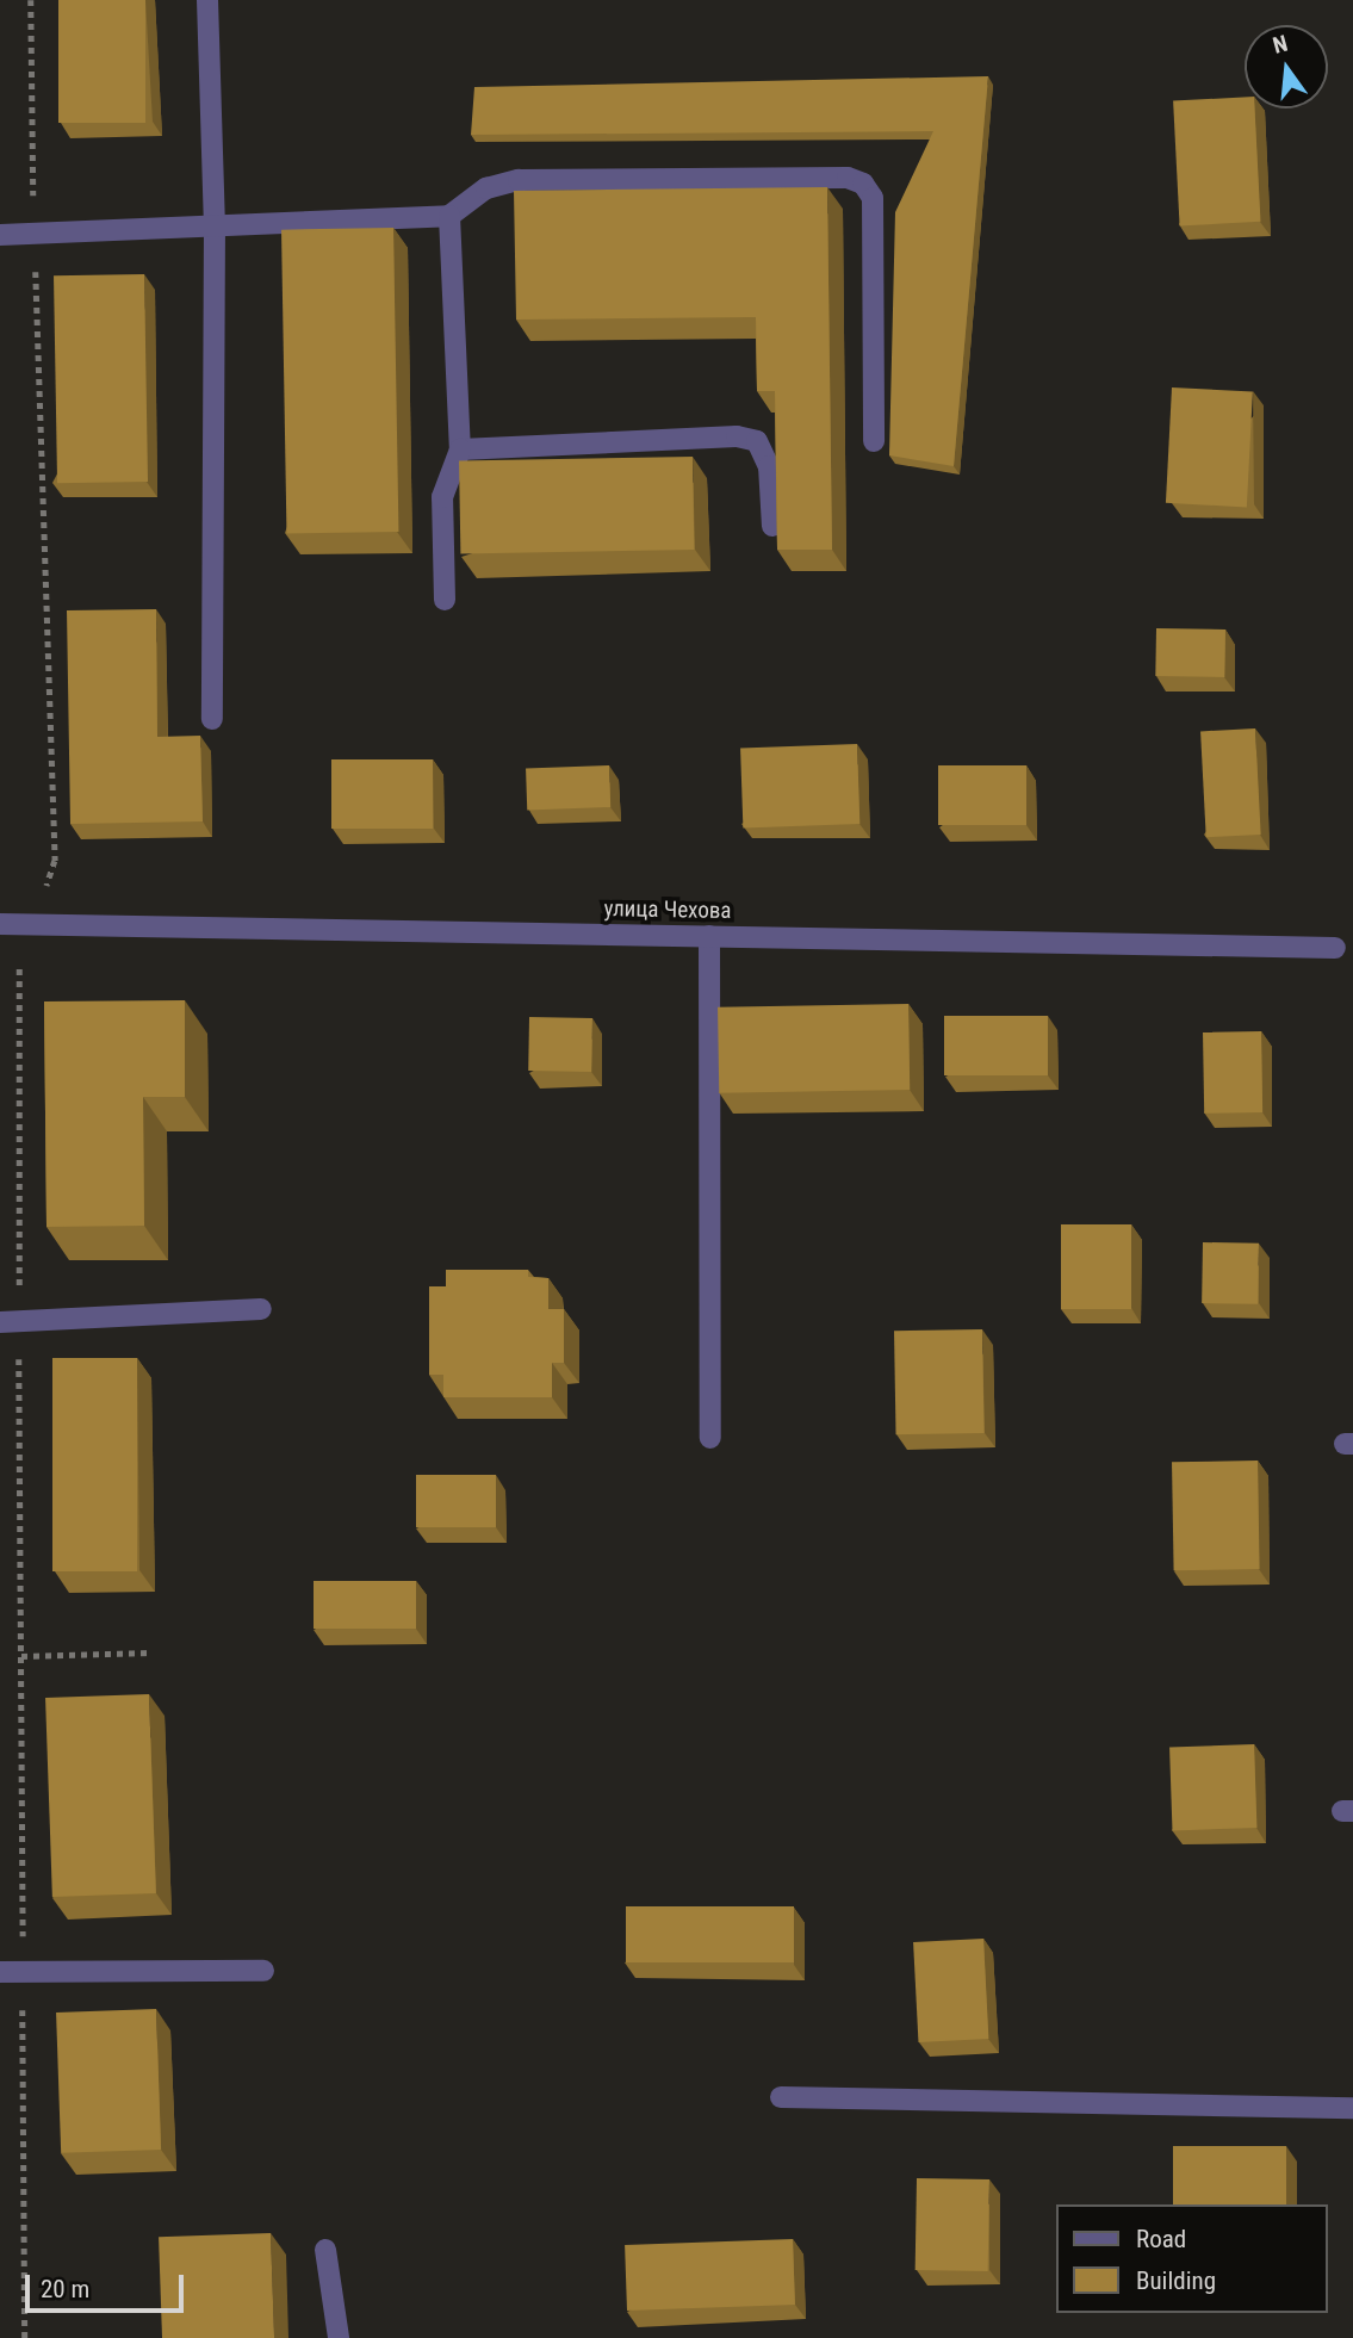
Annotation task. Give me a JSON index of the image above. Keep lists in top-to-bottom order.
{
  "streets": {
    "street": ["улица Чехова"]
  },
  "legend": ["Road", "Building"],
  "scale_bar": "20 m",
  "north": "top"
}
